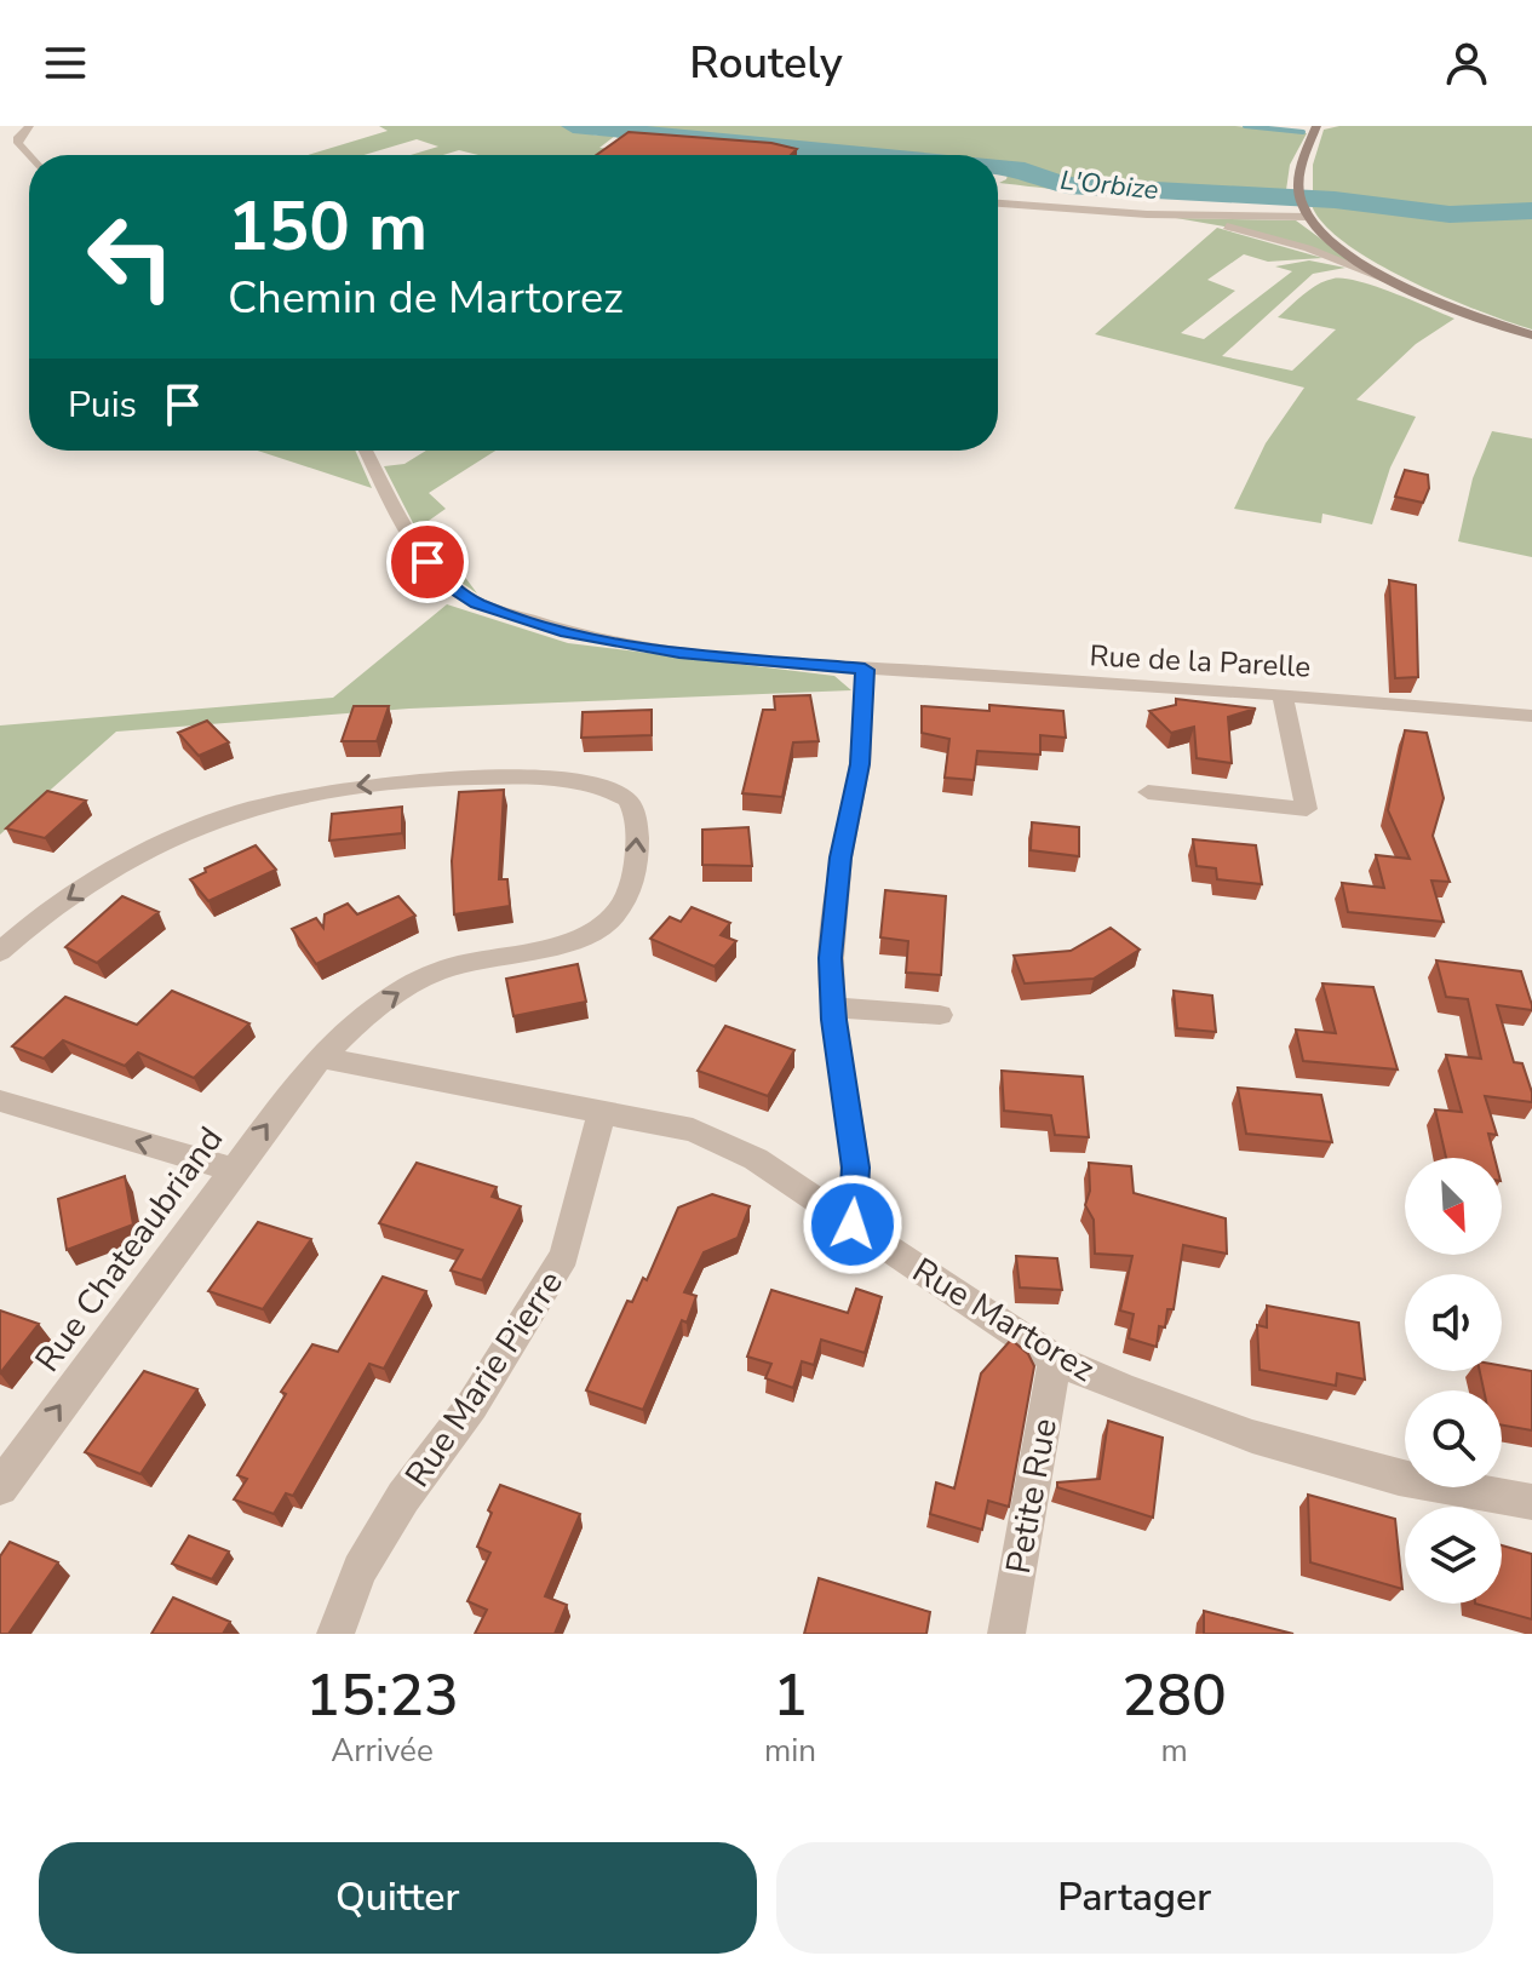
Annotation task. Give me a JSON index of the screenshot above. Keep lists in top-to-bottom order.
{
  "streets": {
    "street": [
      "Rue de la Parelle",
      "Rue Chateaubriand",
      "Rue Martorez",
      "Rue Marie Pierre",
      "Petite Rue"
    ]
  },
  "crossings": [
    ["Rue Chateaubriand", "Rue Martorez"],
    ["Rue Martorez", "Rue Marie Pierre"],
    ["Rue Martorez", "Petite Rue"]
  ],
  "water": ["L'Orbize"],
  "north": "bottom right",
  "page": {
    "header": "Routely",
    "turn": ["150 m", "Chemin de Martorez"],
    "then": "Puis",
    "eta": [
      "15:23",
      "Arrivée",
      "1",
      "min",
      "280",
      "m"
    ],
    "buttons": ["Quitter", "Partager"]
  }
}
